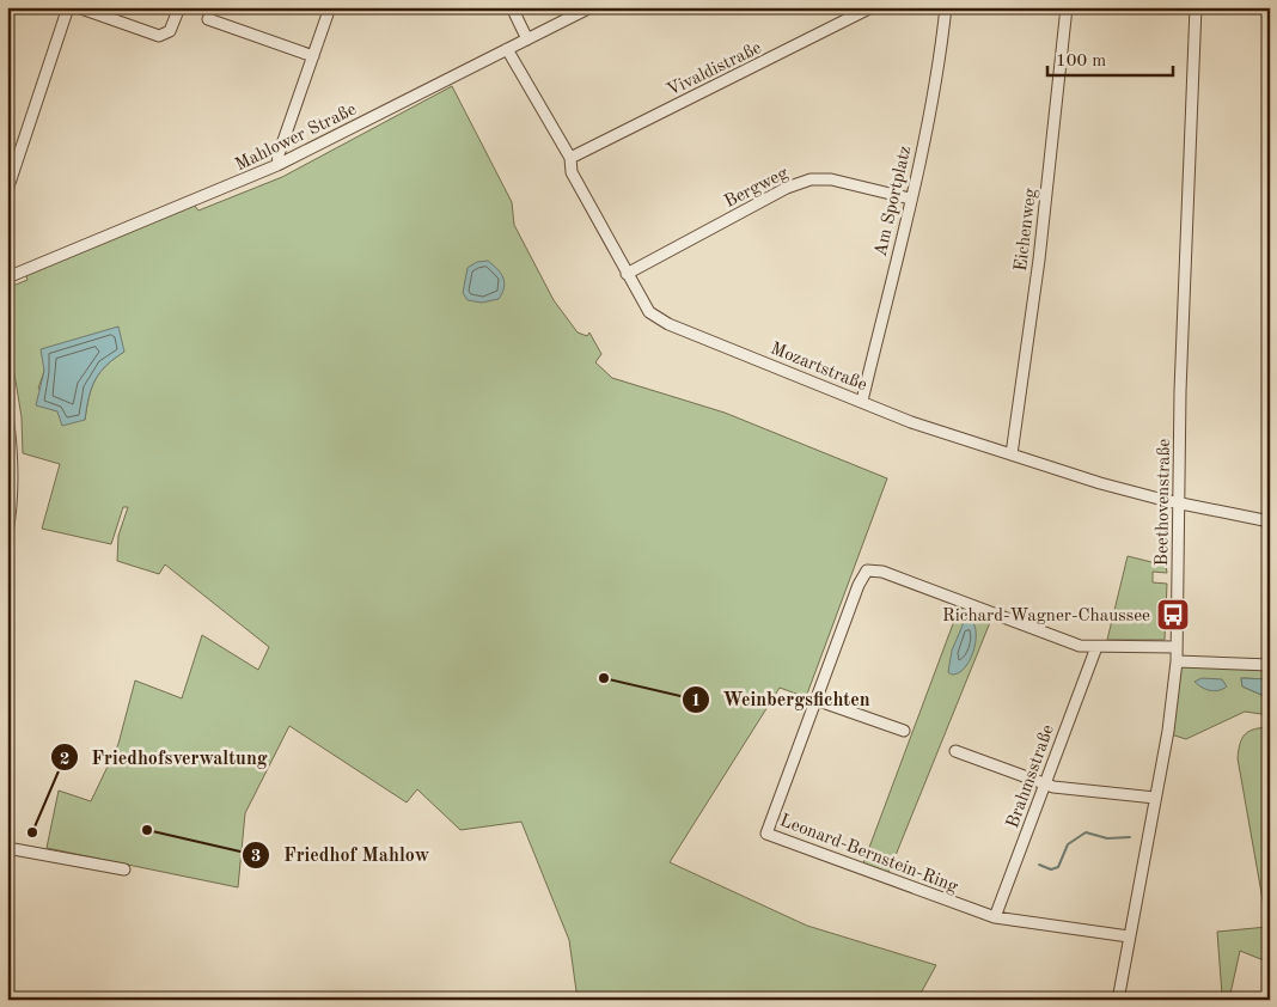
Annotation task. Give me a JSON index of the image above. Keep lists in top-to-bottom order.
{
  "streets": {
    "street": [
      "Vivaldistraße",
      "Mahlower Straße",
      "Bergweg",
      "Am Sportplatz",
      "Eichenweg",
      "Mozartstraße",
      "Beethovenstraße",
      "Brahmsstraße",
      "Leonard-Bernstein-Ring"
    ]
  },
  "crossings": [
    ["Vivaldistraße", "Mozartstraße"],
    ["Mahlower Straße", "Mozartstraße"],
    ["Bergweg", "Am Sportplatz"],
    ["Bergweg", "Mozartstraße"],
    ["Am Sportplatz", "Mozartstraße"],
    ["Eichenweg", "Mozartstraße"],
    ["Mozartstraße", "Beethovenstraße"],
    ["Beethovenstraße", "Leonard-Bernstein-Ring"],
    ["Brahmsstraße", "Leonard-Bernstein-Ring"]
  ],
  "places": {
    "bus stop": ["Richard-Wagner-Chaussee"],
    "other": ["Weinbergsfichten", "Friedhof Mahlow", "Friedhofsverwaltung"]
  },
  "scale_bar": "100 m"
}
